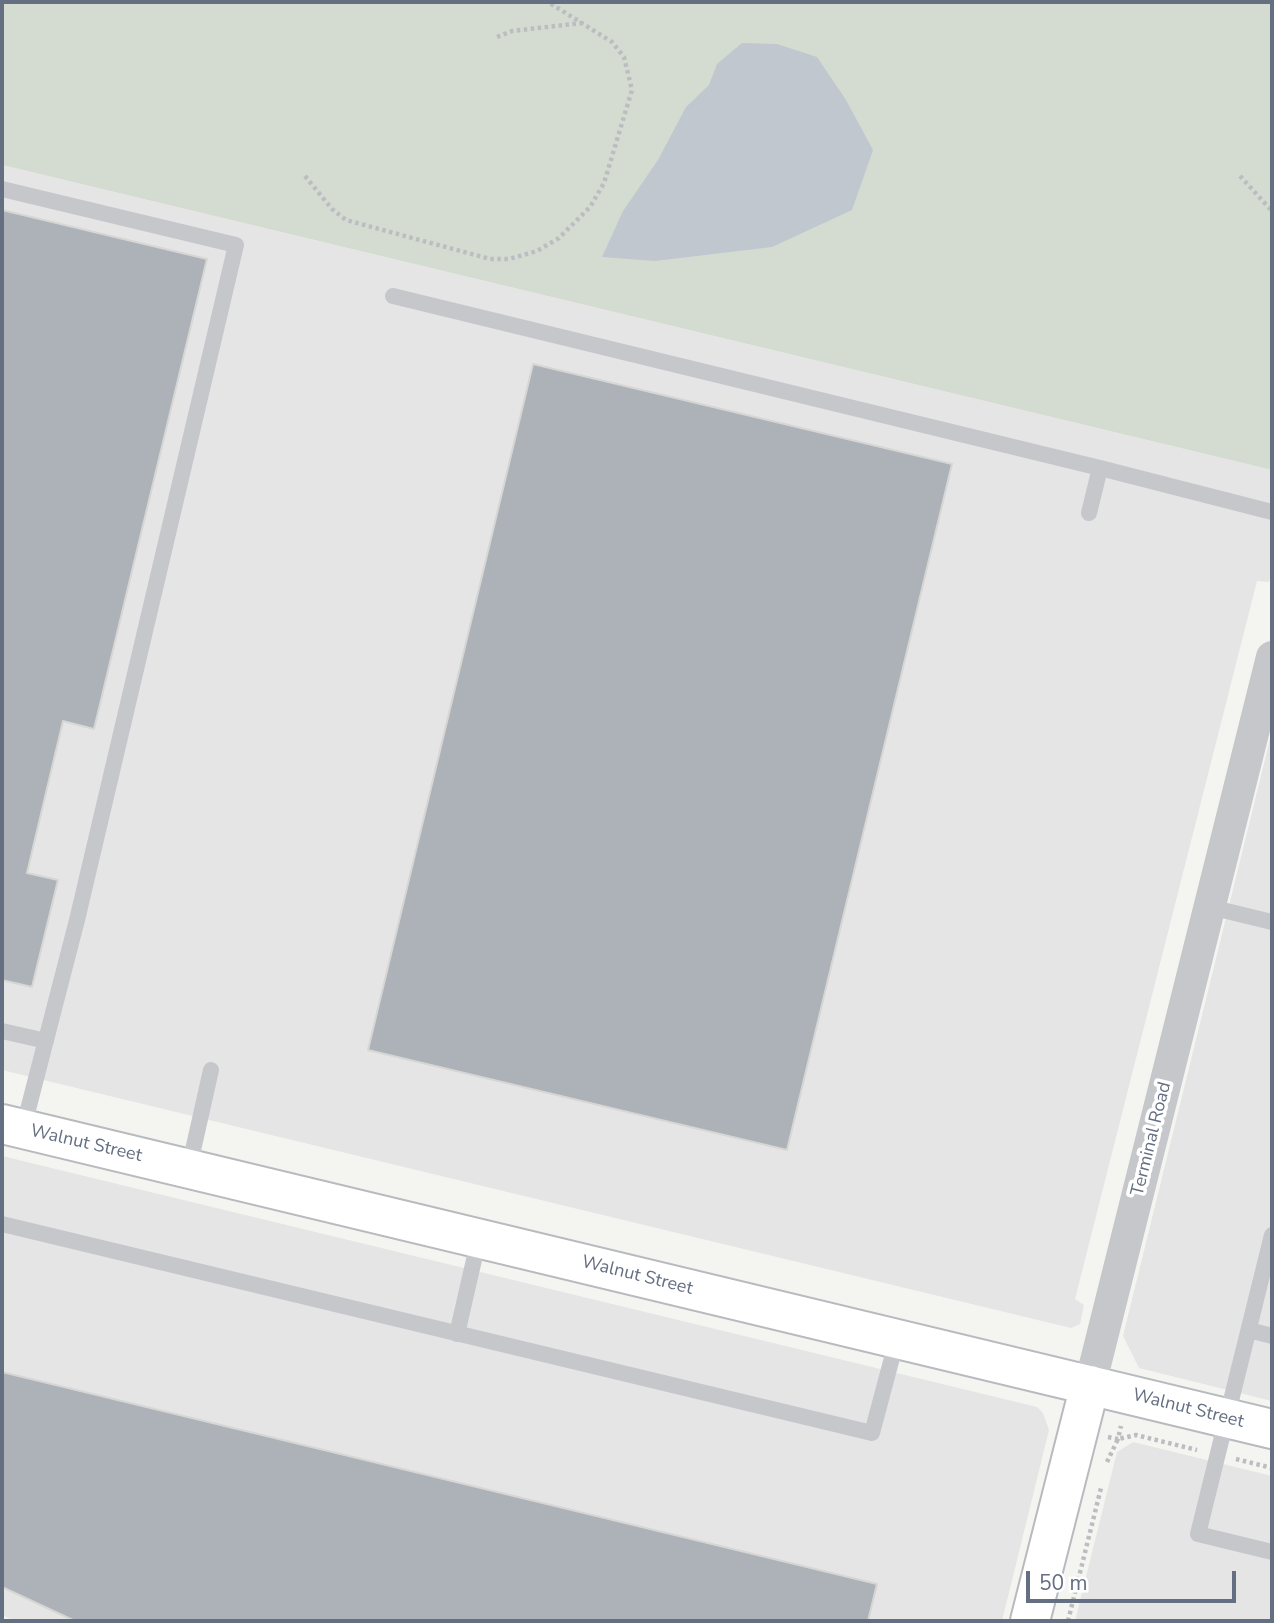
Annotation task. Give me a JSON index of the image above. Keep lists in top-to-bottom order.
{
  "streets": {
    "street": ["Terminal Road", "Walnut Street"]
  },
  "crossings": [
    ["Terminal Road", "Walnut Street"]
  ],
  "scale_bar": "50 m"
}
